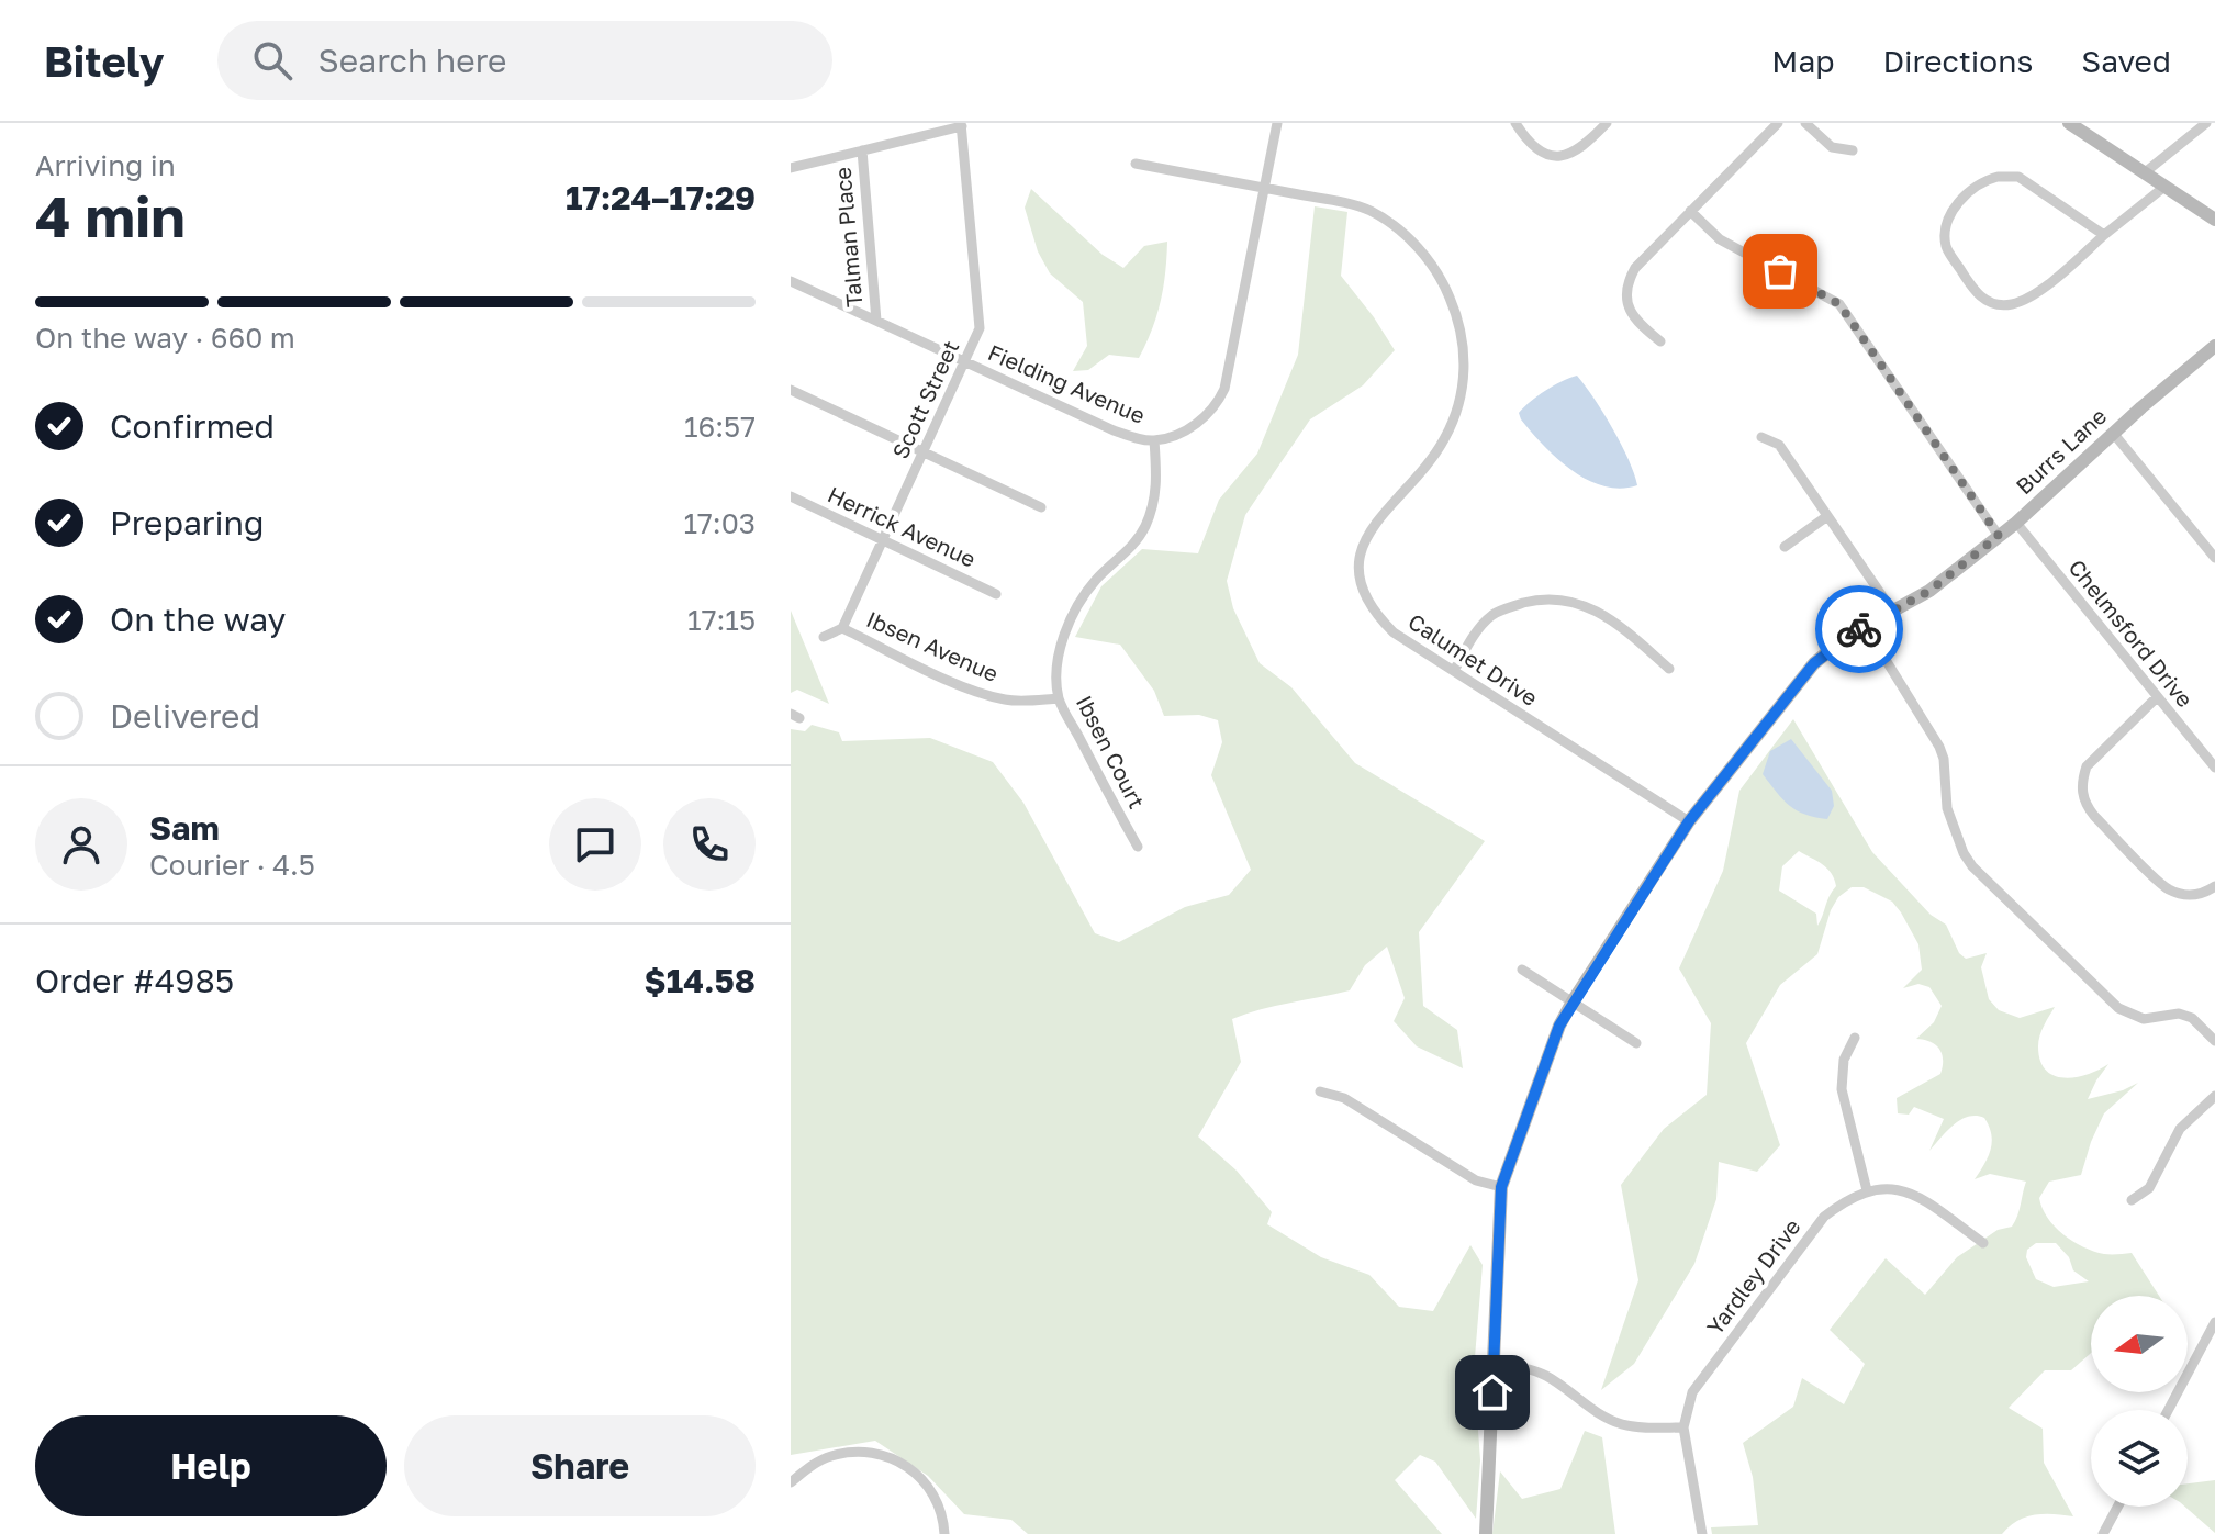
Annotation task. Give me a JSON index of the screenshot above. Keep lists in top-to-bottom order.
{
  "streets": {
    "street": [
      "Talman Place",
      "Fielding Avenue",
      "Scott Street",
      "Burrs Lane",
      "Herrick Avenue",
      "Chelmsford Drive",
      "Ibsen Avenue",
      "Calumet Drive",
      "Ibsen Court",
      "Yardley Drive"
    ]
  },
  "crossings": [
    ["Talman Place", "Fielding Avenue"],
    ["Fielding Avenue", "Scott Street"],
    ["Fielding Avenue", "Calumet Drive"],
    ["Fielding Avenue", "Ibsen Court"],
    ["Scott Street", "Herrick Avenue"],
    ["Scott Street", "Ibsen Avenue"],
    ["Burrs Lane", "Chelmsford Drive"],
    ["Burrs Lane", "Calumet Drive"],
    ["Ibsen Avenue", "Ibsen Court"]
  ],
  "north": "left",
  "page": {
    "header": "Bitely",
    "search": "Search here",
    "nav": ["Map", "Directions", "Saved"],
    "heading": ["4 min", "Arriving in", "17:24–17:29"],
    "panel": [
      "Sam",
      "Courier · 4.5",
      "Order #4985",
      "$14.58"
    ],
    "bar": "On the way · 660 m",
    "list": [
      ["Confirmed", "16:57"],
      ["Preparing", "17:03"],
      ["On the way", "17:15"],
      "Delivered"
    ],
    "buttons": ["Help", "Share"]
  }
}
